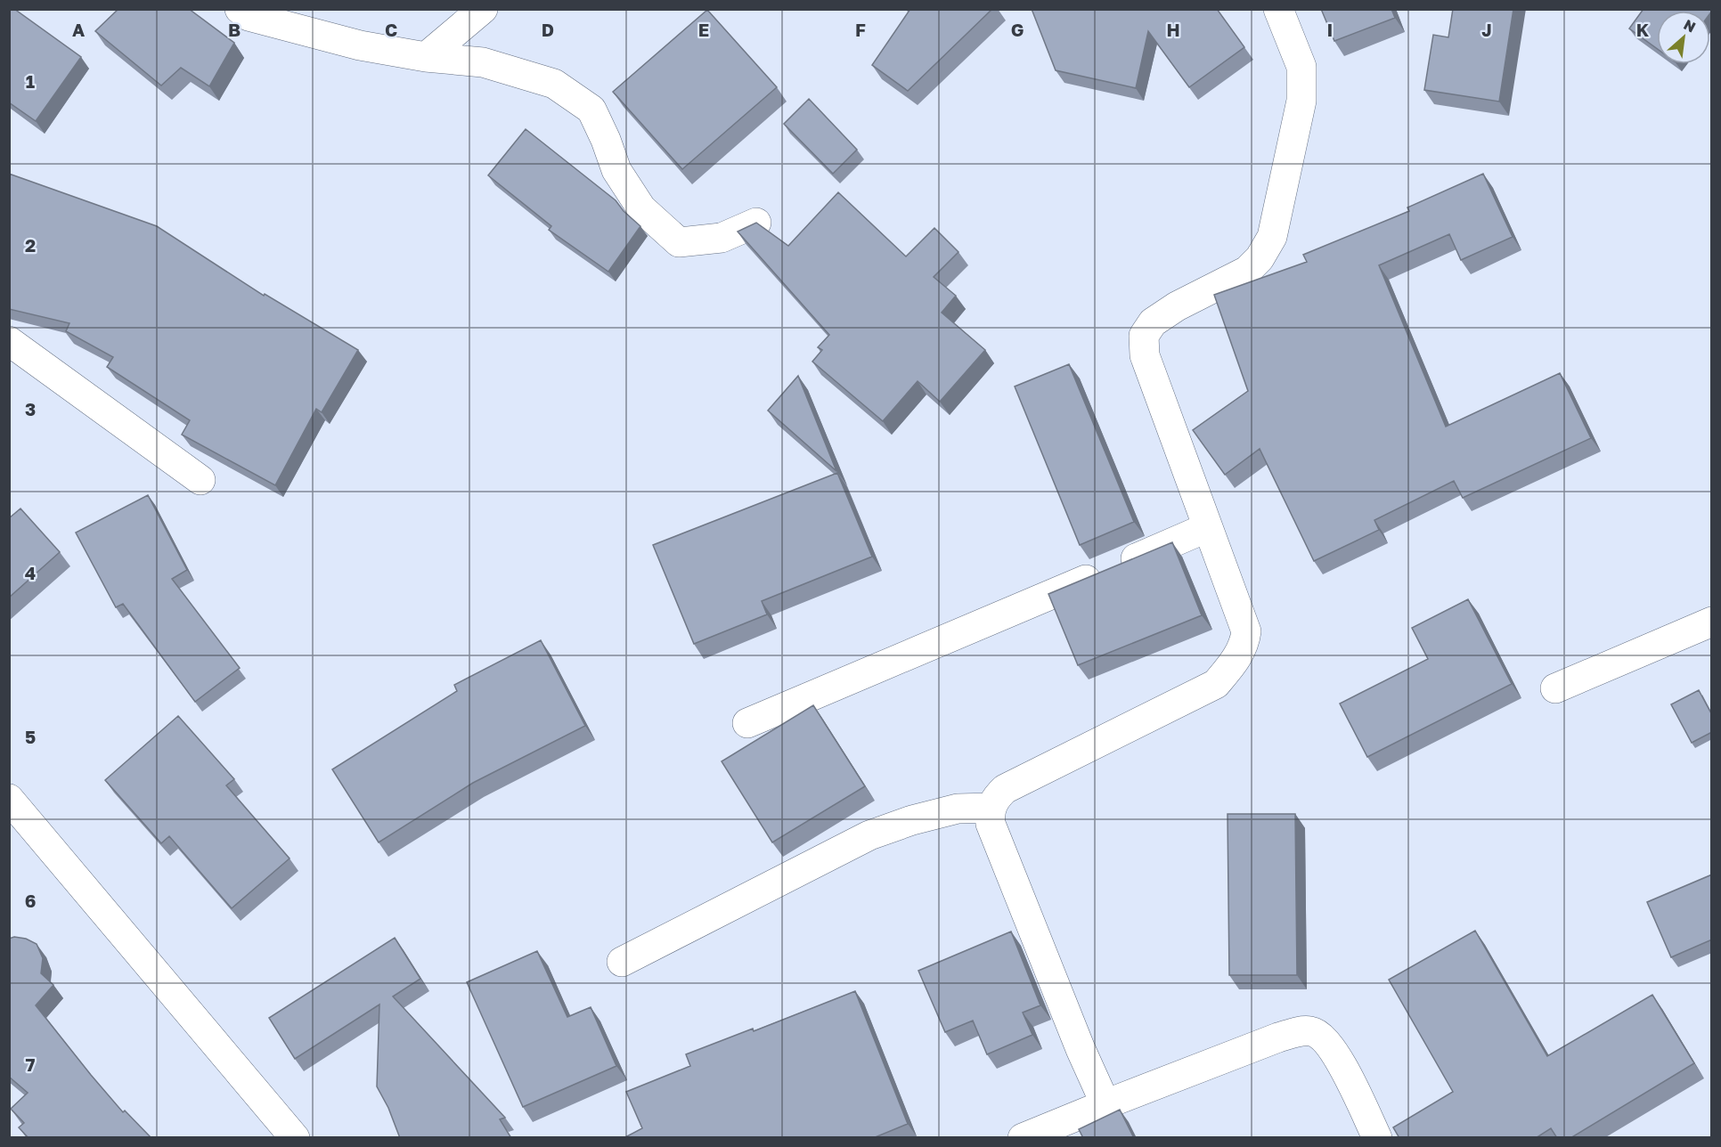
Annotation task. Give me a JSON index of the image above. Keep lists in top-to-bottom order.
{
  "north": "top right",
  "grid": {
    "columns": [
      "A",
      "B",
      "C",
      "D",
      "E",
      "F",
      "G",
      "H",
      "I",
      "J",
      "K"
    ],
    "rows": [
      "1",
      "2",
      "3",
      "4",
      "5",
      "6",
      "7"
    ]
  }
}
